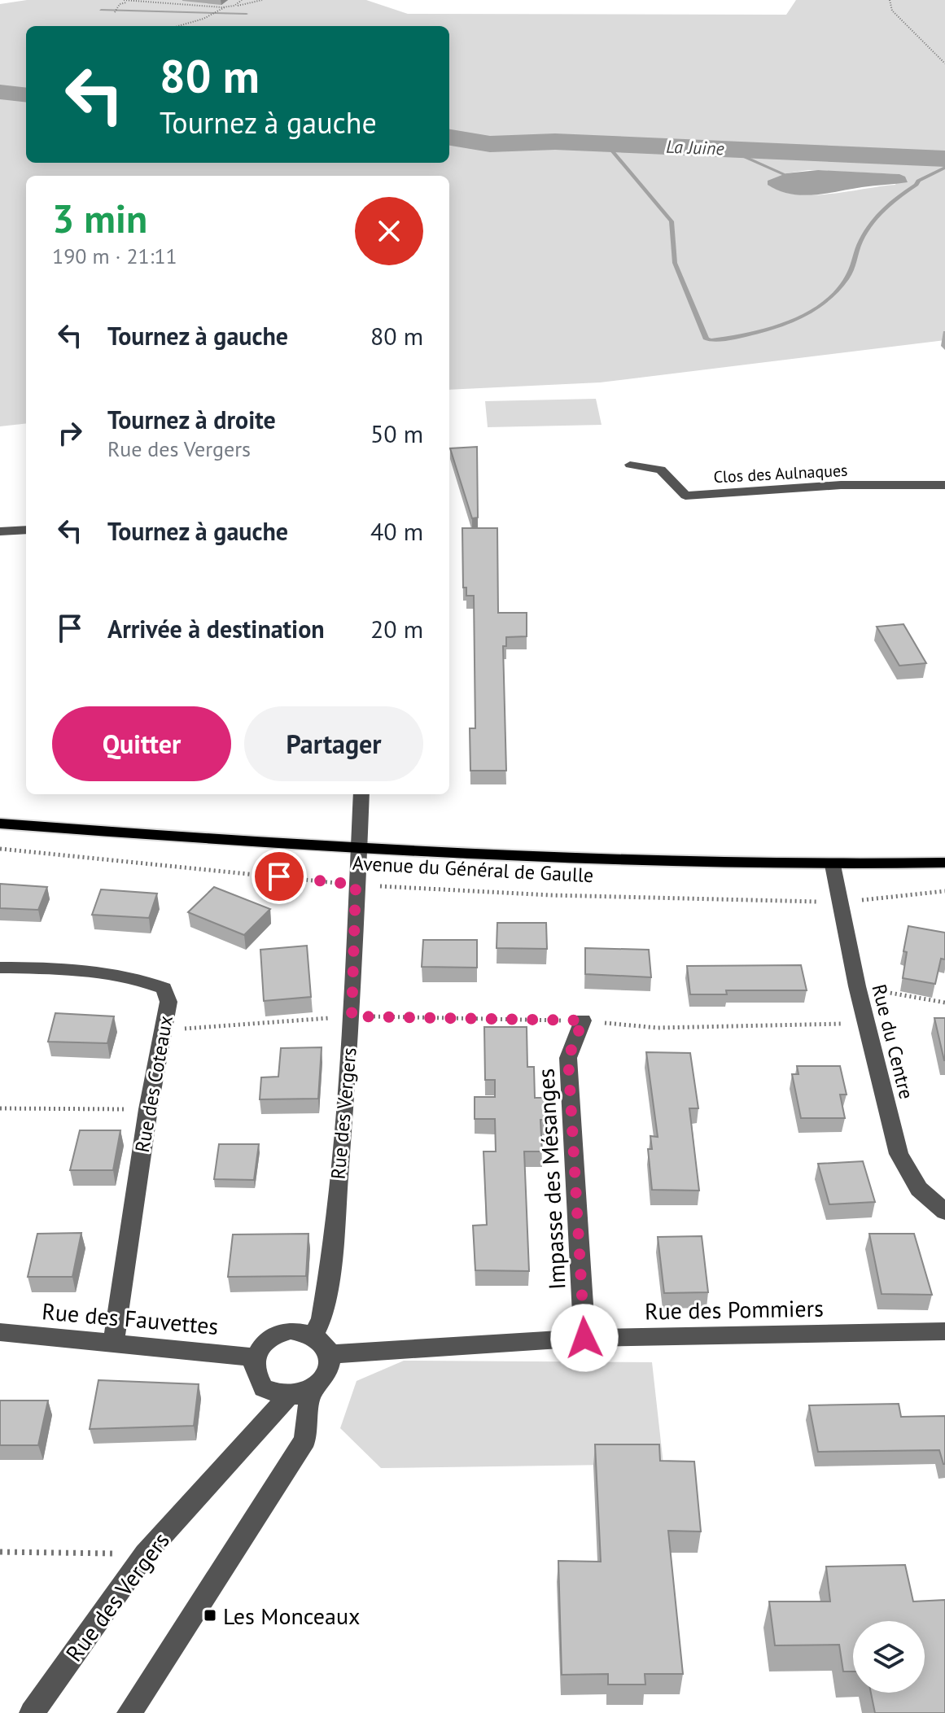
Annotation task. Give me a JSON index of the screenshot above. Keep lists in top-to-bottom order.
{
  "streets": {
    "main road": ["Avenue du Général de Gaulle"],
    "street": [
      "Clos des Aulnaques",
      "Rue du Centre",
      "Rue des Coteaux",
      "Rue des Vergers",
      "Impasse des Mésanges",
      "Rue des Pommiers",
      "Rue des Fauvettes"
    ]
  },
  "crossings": [
    ["Avenue du Général de Gaulle", "Rue du Centre"],
    ["Avenue du Général de Gaulle", "Rue des Vergers"],
    ["Rue des Coteaux", "Rue des Fauvettes"],
    ["Rue des Vergers", "Rue des Pommiers"],
    ["Rue des Vergers", "Rue des Fauvettes"],
    ["Impasse des Mésanges", "Rue des Pommiers"],
    ["Rue des Pommiers", "Rue des Fauvettes"]
  ],
  "water": ["La Juine"],
  "places": {
    "transit": ["Les Monceaux"]
  },
  "page": {
    "turn": ["80 m", "Tournez à gauche"],
    "heading": ["3 min", "190 m · 21:11"],
    "list": [
      {
        "name": "Tournez à gauche",
        "value": "80 m"
      },
      {
        "name": "Tournez à droite",
        "note": "Rue des Vergers",
        "value": "50 m"
      },
      {
        "name": "Tournez à gauche",
        "value": "40 m"
      },
      {
        "name": "Arrivée à destination",
        "value": "20 m"
      }
    ],
    "buttons": ["Quitter", "Partager"]
  }
}
